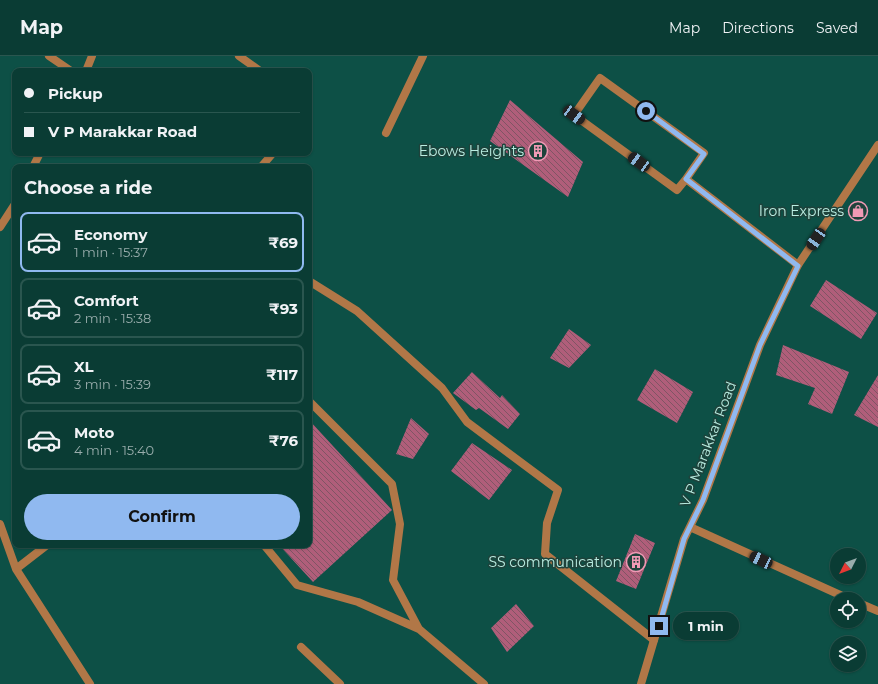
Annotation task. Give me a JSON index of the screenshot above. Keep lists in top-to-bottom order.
{
  "streets": {
    "street": ["V P Marakkar Road"]
  },
  "places": {
    "building": ["Ebows Heights", "SS communication"],
    "shop": ["Iron Express"]
  },
  "north": "bottom left",
  "page": {
    "header": "Map",
    "nav": ["Map", "Directions", "Saved"],
    "banner": ["Pickup", "V P Marakkar Road"],
    "heading": "Choose a ride",
    "list": [
      {
        "name": "Economy",
        "note": "1 min · 15:37",
        "value": "₹69"
      },
      {
        "name": "Comfort",
        "note": "2 min · 15:38",
        "value": "₹93"
      },
      {
        "name": "XL",
        "note": "3 min · 15:39",
        "value": "₹117"
      },
      {
        "name": "Moto",
        "note": "4 min · 15:40",
        "value": "₹76"
      }
    ],
    "buttons": "Confirm",
    "bubble": "1 min"
  }
}
